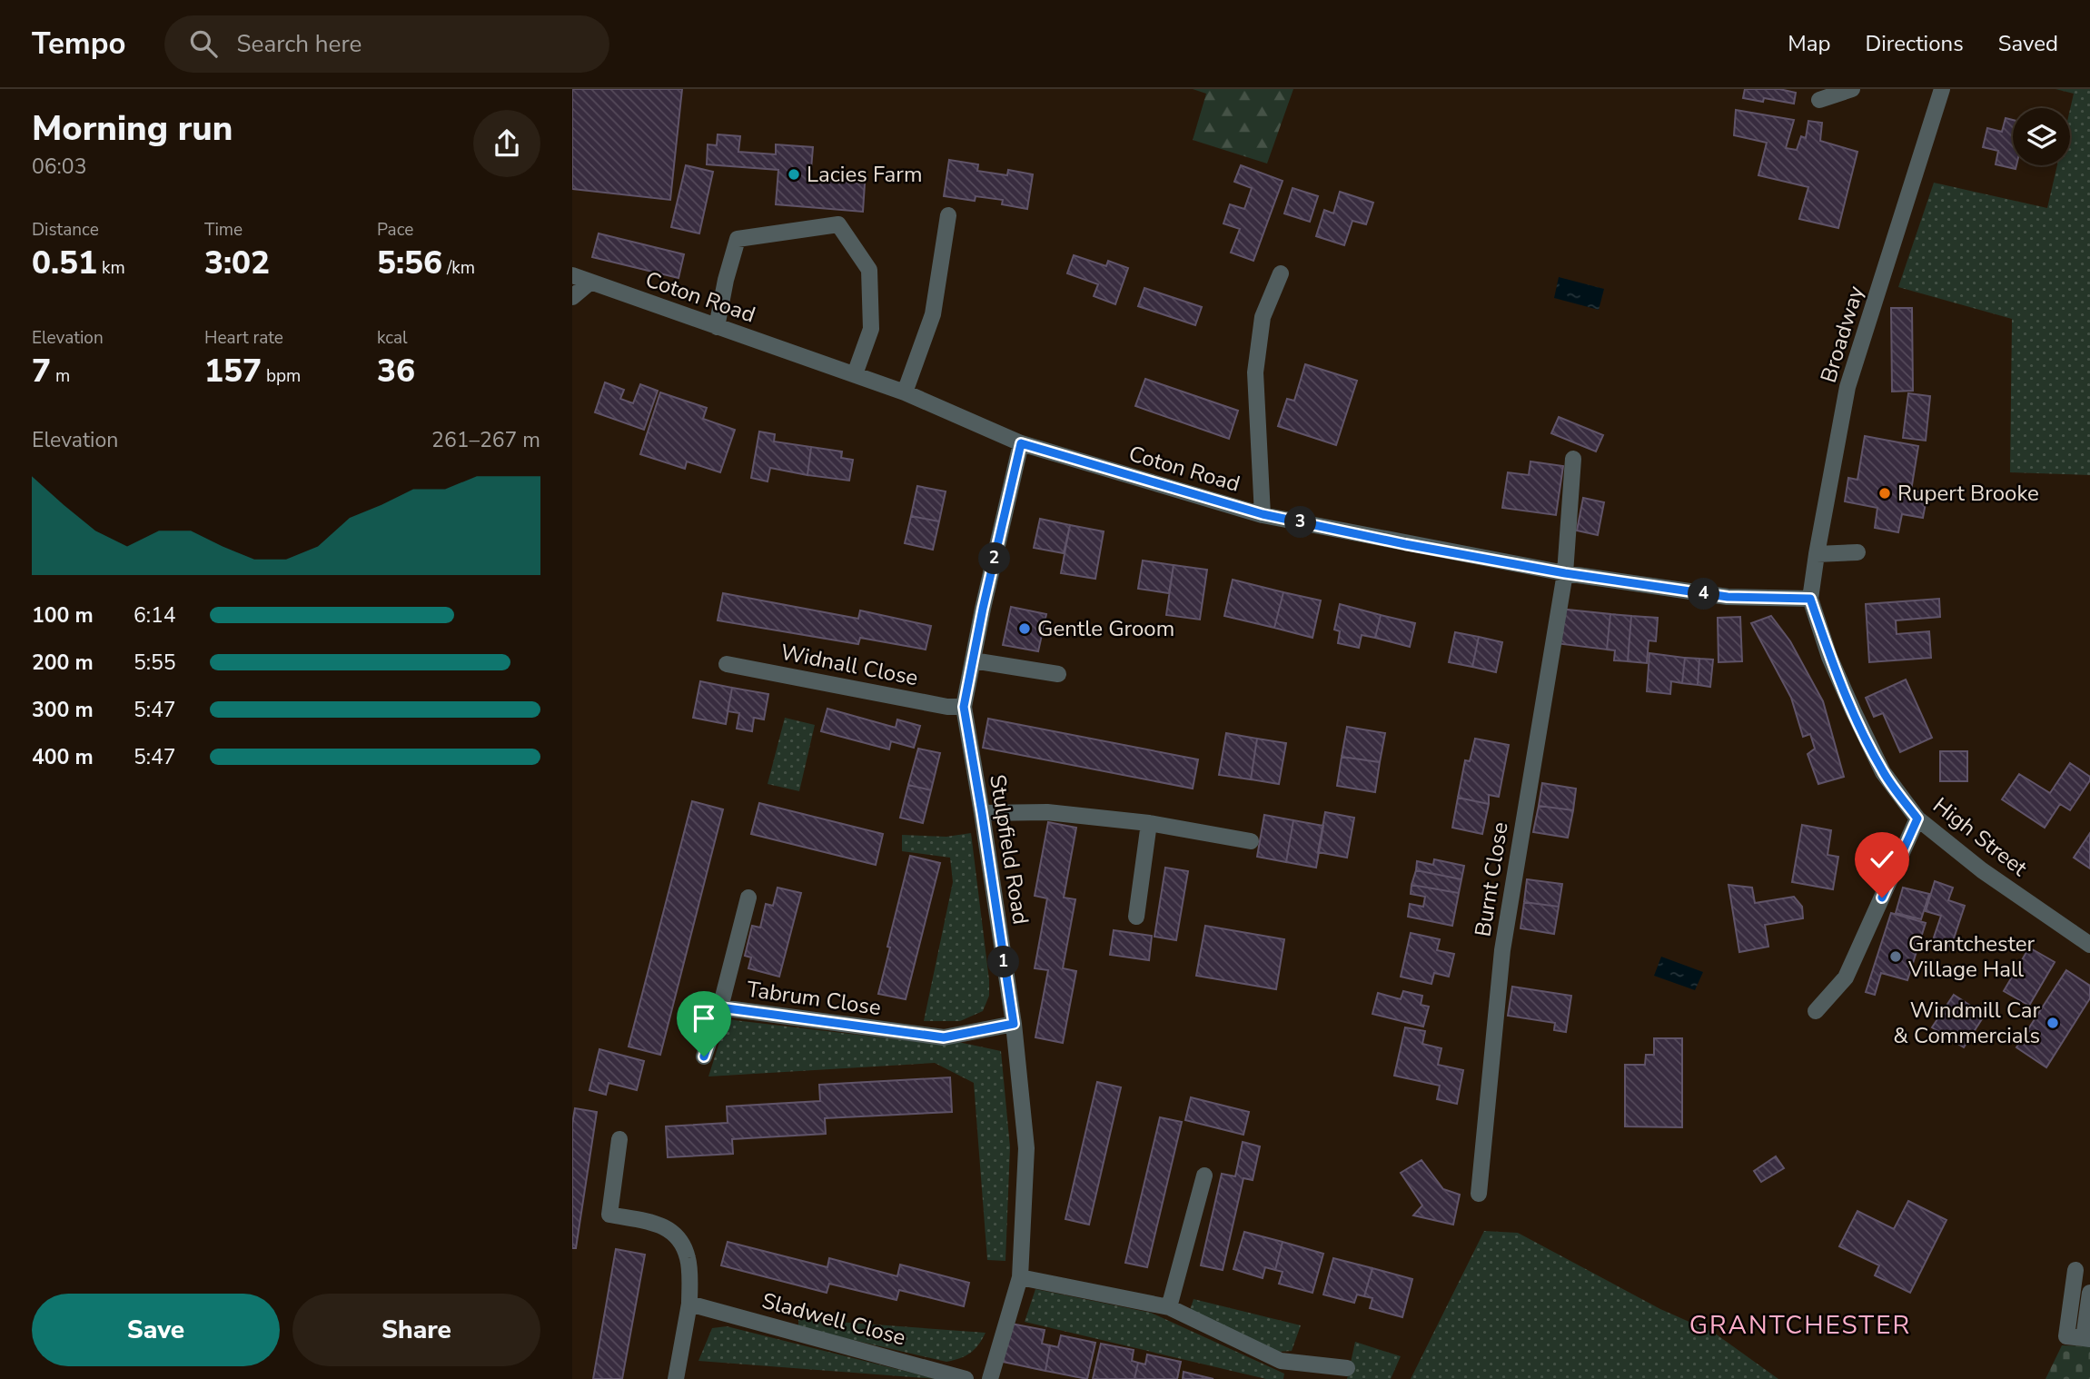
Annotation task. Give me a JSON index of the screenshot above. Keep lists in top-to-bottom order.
{
  "streets": {
    "street": [
      "Coton Road",
      "Broadway",
      "Widnall Close",
      "High Street",
      "Stulpfield Road",
      "Burnt Close",
      "Tabrum Close",
      "Sladwell Close"
    ]
  },
  "crossings": [
    ["Coton Road", "Broadway"],
    ["Coton Road", "High Street"],
    ["Coton Road", "Stulpfield Road"],
    ["Coton Road", "Burnt Close"],
    ["Broadway", "High Street"],
    ["Widnall Close", "Stulpfield Road"],
    ["Stulpfield Road", "Tabrum Close"]
  ],
  "districts": ["GRANTCHESTER"],
  "places": [
    "Lacies Farm",
    "Rupert Brooke",
    "Gentle Groom",
    "Grantchester Village Hall",
    "Windmill Car & Commercials"
  ],
  "page": {
    "header": "Tempo",
    "search": "Search here",
    "nav": ["Map", "Directions", "Saved"],
    "heading": ["Morning run", "06:03"],
    "stats": [
      ["Distance", "0.51 km"],
      ["Time", "3:02"],
      ["Pace", "5:56 /km"],
      ["Elevation", "7 m"],
      ["Heart rate", "157 bpm"],
      ["kcal", "36"]
    ],
    "chart": ["Elevation", "261–267 m"],
    "pins": [
      "3",
      "2",
      "4",
      "1"
    ],
    "list": [
      {
        "name": "100 m",
        "note": "6:14"
      },
      {
        "name": "200 m",
        "note": "5:55"
      },
      {
        "name": "300 m",
        "note": "5:47"
      },
      {
        "name": "400 m",
        "note": "5:47"
      }
    ],
    "buttons": ["Save", "Share"]
  }
}
